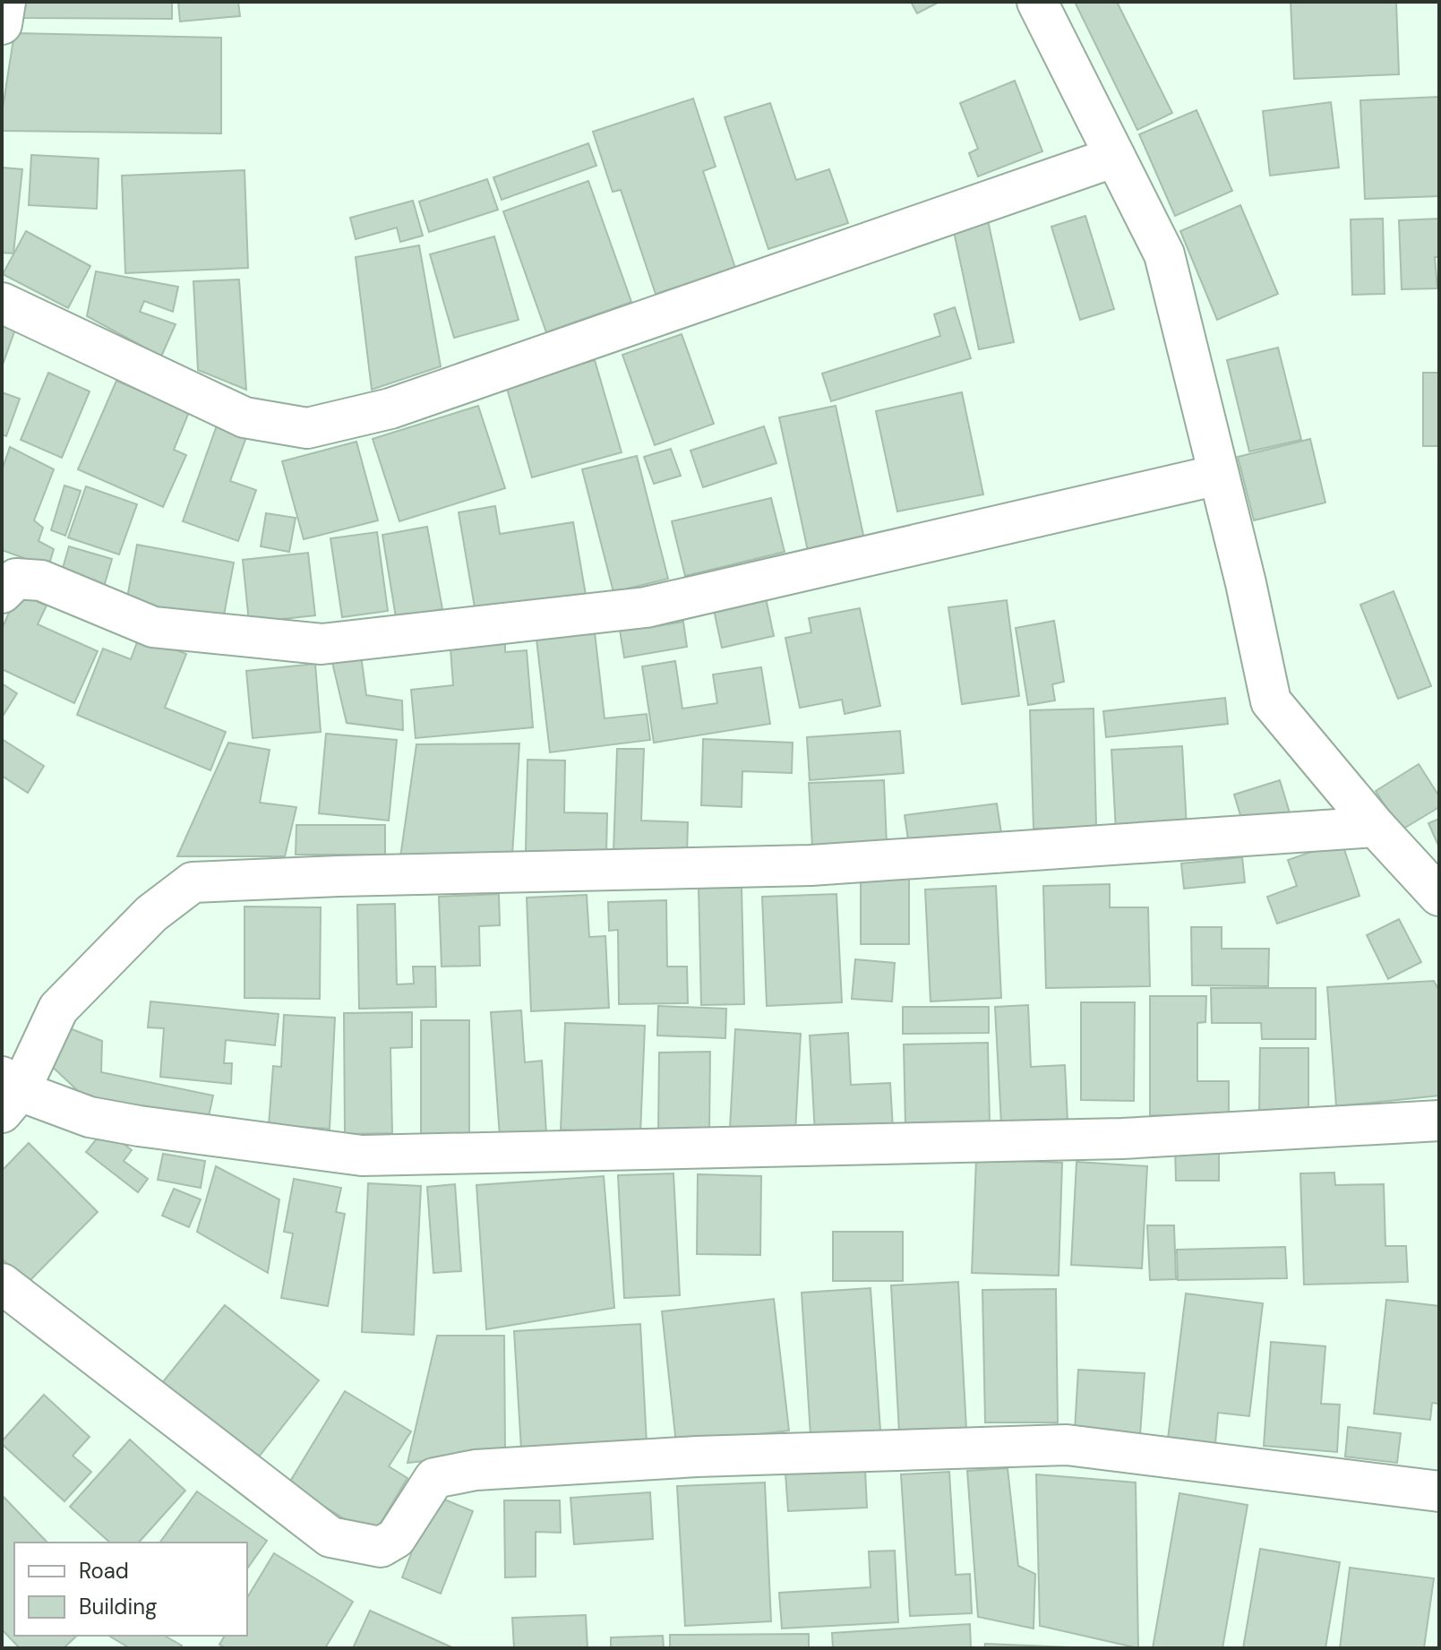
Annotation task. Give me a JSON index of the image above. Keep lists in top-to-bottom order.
{
  "legend": ["Road", "Building"]
}
